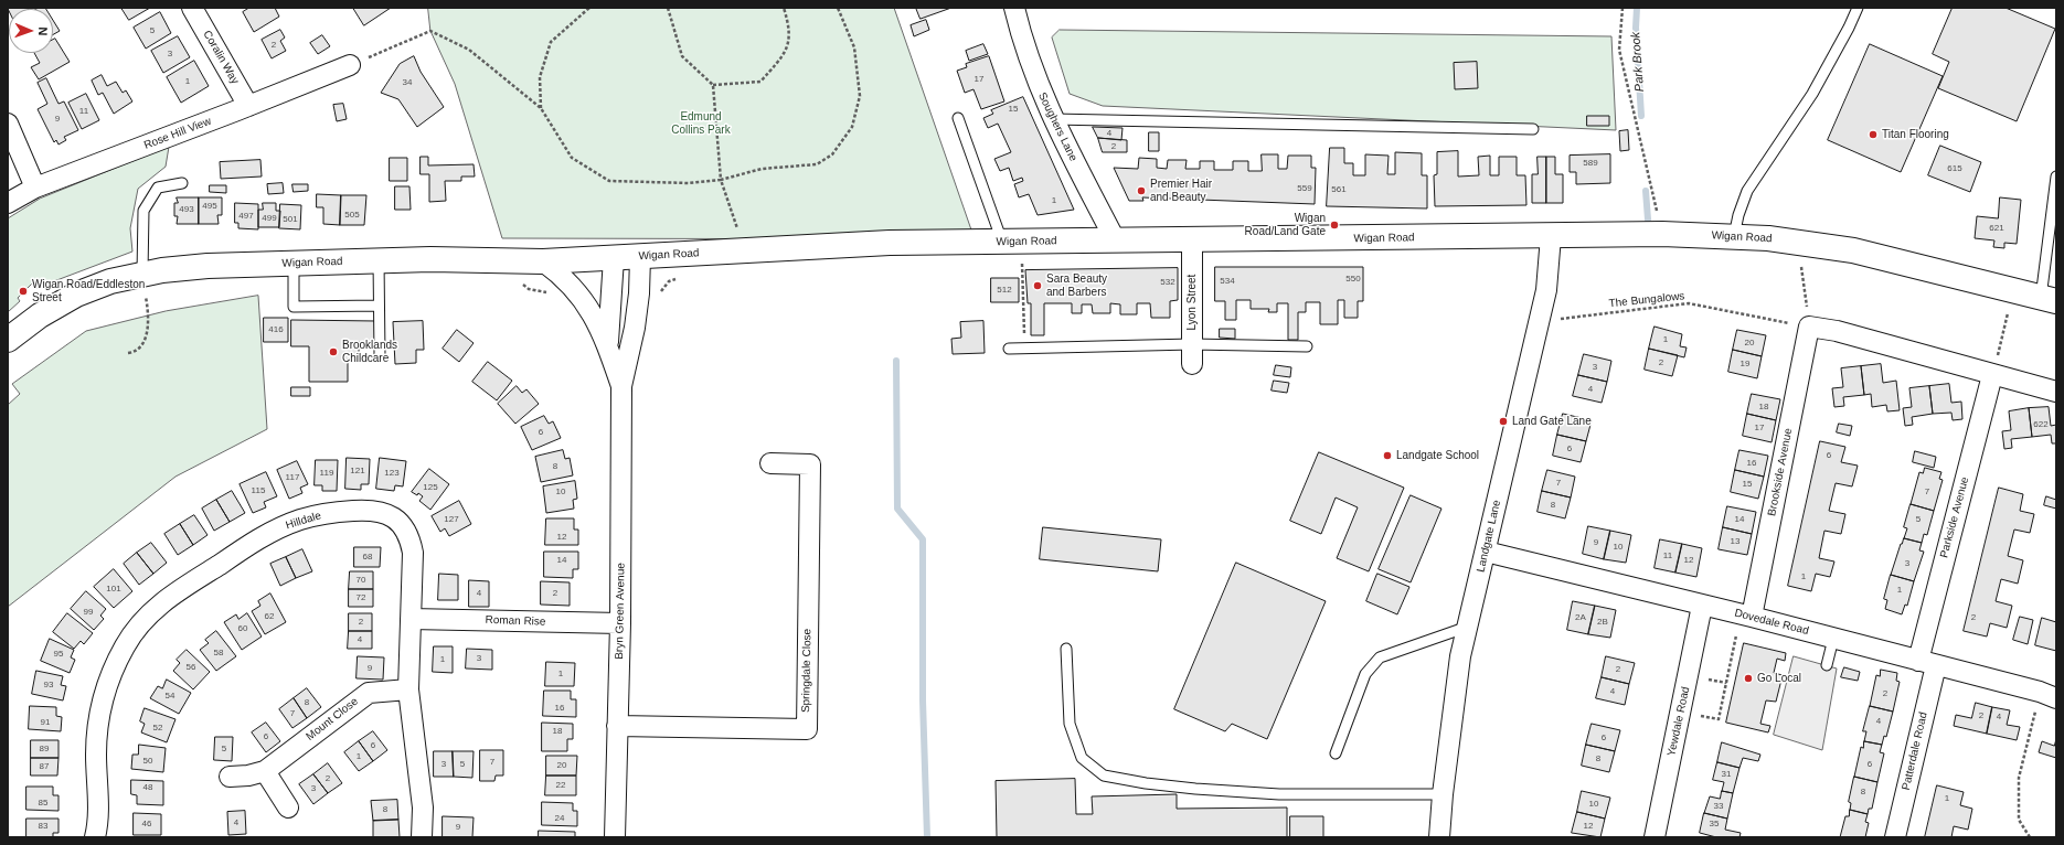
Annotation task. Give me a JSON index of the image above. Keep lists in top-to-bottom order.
{
  "streets": {
    "main road": ["Wigan Road"],
    "street": [
      "Coralin Way",
      "Soughers Lane",
      "Rose Hill View",
      "Lyon Street",
      "Brookside Avenue",
      "Parkside Avenue",
      "Hilldale",
      "Landgate Lane",
      "Bryn Green Avenue",
      "Roman Rise",
      "Dovedale Road",
      "Springdale Close",
      "Mount Close",
      "Yewdale Road",
      "Patterdale Road"
    ],
    "path": ["The Bungalows"]
  },
  "crossings": [
    ["Coralin Way", "Rose Hill View"],
    ["Soughers Lane", "Wigan Road"],
    ["Wigan Road", "Lyon Street"],
    ["Wigan Road", "Landgate Lane"],
    ["Wigan Road", "Bryn Green Avenue"],
    ["The Bungalows", "Brookside Avenue"],
    ["The Bungalows", "Landgate Lane"],
    ["Brookside Avenue", "Dovedale Road"],
    ["Parkside Avenue", "Dovedale Road"],
    ["Parkside Avenue", "Patterdale Road"],
    ["Hilldale", "Roman Rise"],
    ["Hilldale", "Mount Close"],
    ["Landgate Lane", "Dovedale Road"],
    ["Bryn Green Avenue", "Roman Rise"],
    ["Bryn Green Avenue", "Springdale Close"],
    ["Dovedale Road", "Yewdale Road"],
    ["Dovedale Road", "Patterdale Road"]
  ],
  "water": ["Park Brook"],
  "parks": ["Edmund Collins Park"],
  "places": [
    "Titan Flooring",
    "Premier Hair and Beauty",
    "Wigan Road/Land Gate",
    "Sara Beauty and Barbers",
    "Wigan Road/Eddleston Street",
    "Brooklands Childcare",
    "Land Gate Lane",
    "Landgate School",
    "Go Local"
  ],
  "house_numbers": [
    "5",
    "2",
    "3",
    "17",
    "1",
    "34",
    "15",
    "11",
    "9",
    "4",
    "2",
    "589",
    "615",
    "559",
    "561",
    "1",
    "495",
    "493",
    "505",
    "497",
    "499",
    "501",
    "621",
    "550",
    "534",
    "532",
    "512",
    "416",
    "1",
    "20",
    "2",
    "19",
    "3",
    "4",
    "18",
    "622",
    "17",
    "6",
    "6",
    "6",
    "16",
    "8",
    "121",
    "119",
    "123",
    "117",
    "7",
    "15",
    "125",
    "115",
    "10",
    "7",
    "8",
    "127",
    "14",
    "5",
    "12",
    "13",
    "9",
    "10",
    "11",
    "68",
    "14",
    "12",
    "3",
    "1",
    "70",
    "101",
    "1",
    "4",
    "2",
    "72",
    "99",
    "62",
    "2A",
    "2",
    "2",
    "2B",
    "60",
    "4",
    "58",
    "95",
    "3",
    "1",
    "56",
    "9",
    "2",
    "1",
    "93",
    "4",
    "2",
    "54",
    "8",
    "16",
    "7",
    "2",
    "4",
    "4",
    "91",
    "52",
    "18",
    "6",
    "6",
    "6",
    "89",
    "5",
    "1",
    "8",
    "50",
    "7",
    "3",
    "5",
    "6",
    "20",
    "87",
    "31",
    "2",
    "22",
    "48",
    "3",
    "8",
    "1",
    "85",
    "10",
    "33",
    "8",
    "24",
    "4",
    "46",
    "35",
    "83",
    "12",
    "9"
  ],
  "north": "right"
}
